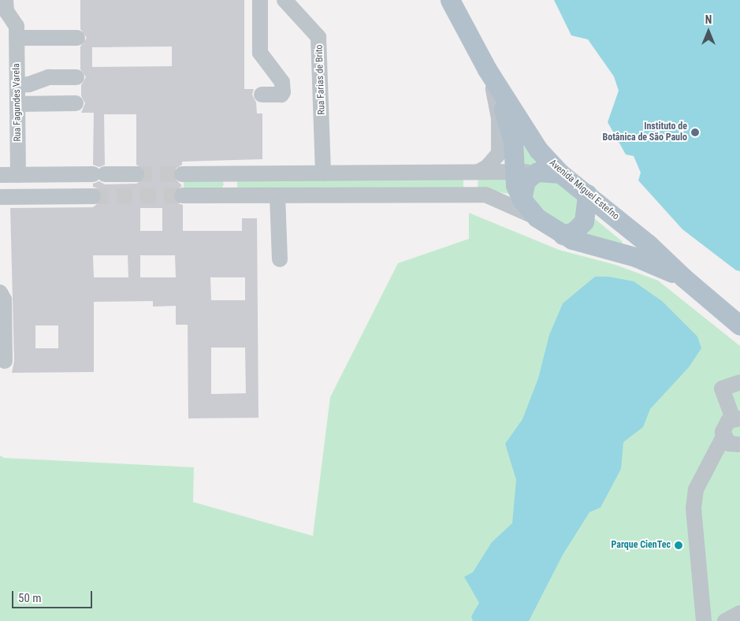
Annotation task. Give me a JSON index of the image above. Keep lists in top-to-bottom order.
{
  "streets": {
    "main road": ["Avenida Miguel Estefno"],
    "lane": ["Rua Farias de Brito", "Rua Fagundes Varela"]
  },
  "places": ["Instituto de Botânica de São Paulo", "Parque CienTec"],
  "scale_bar": "50 m",
  "north": "top"
}
